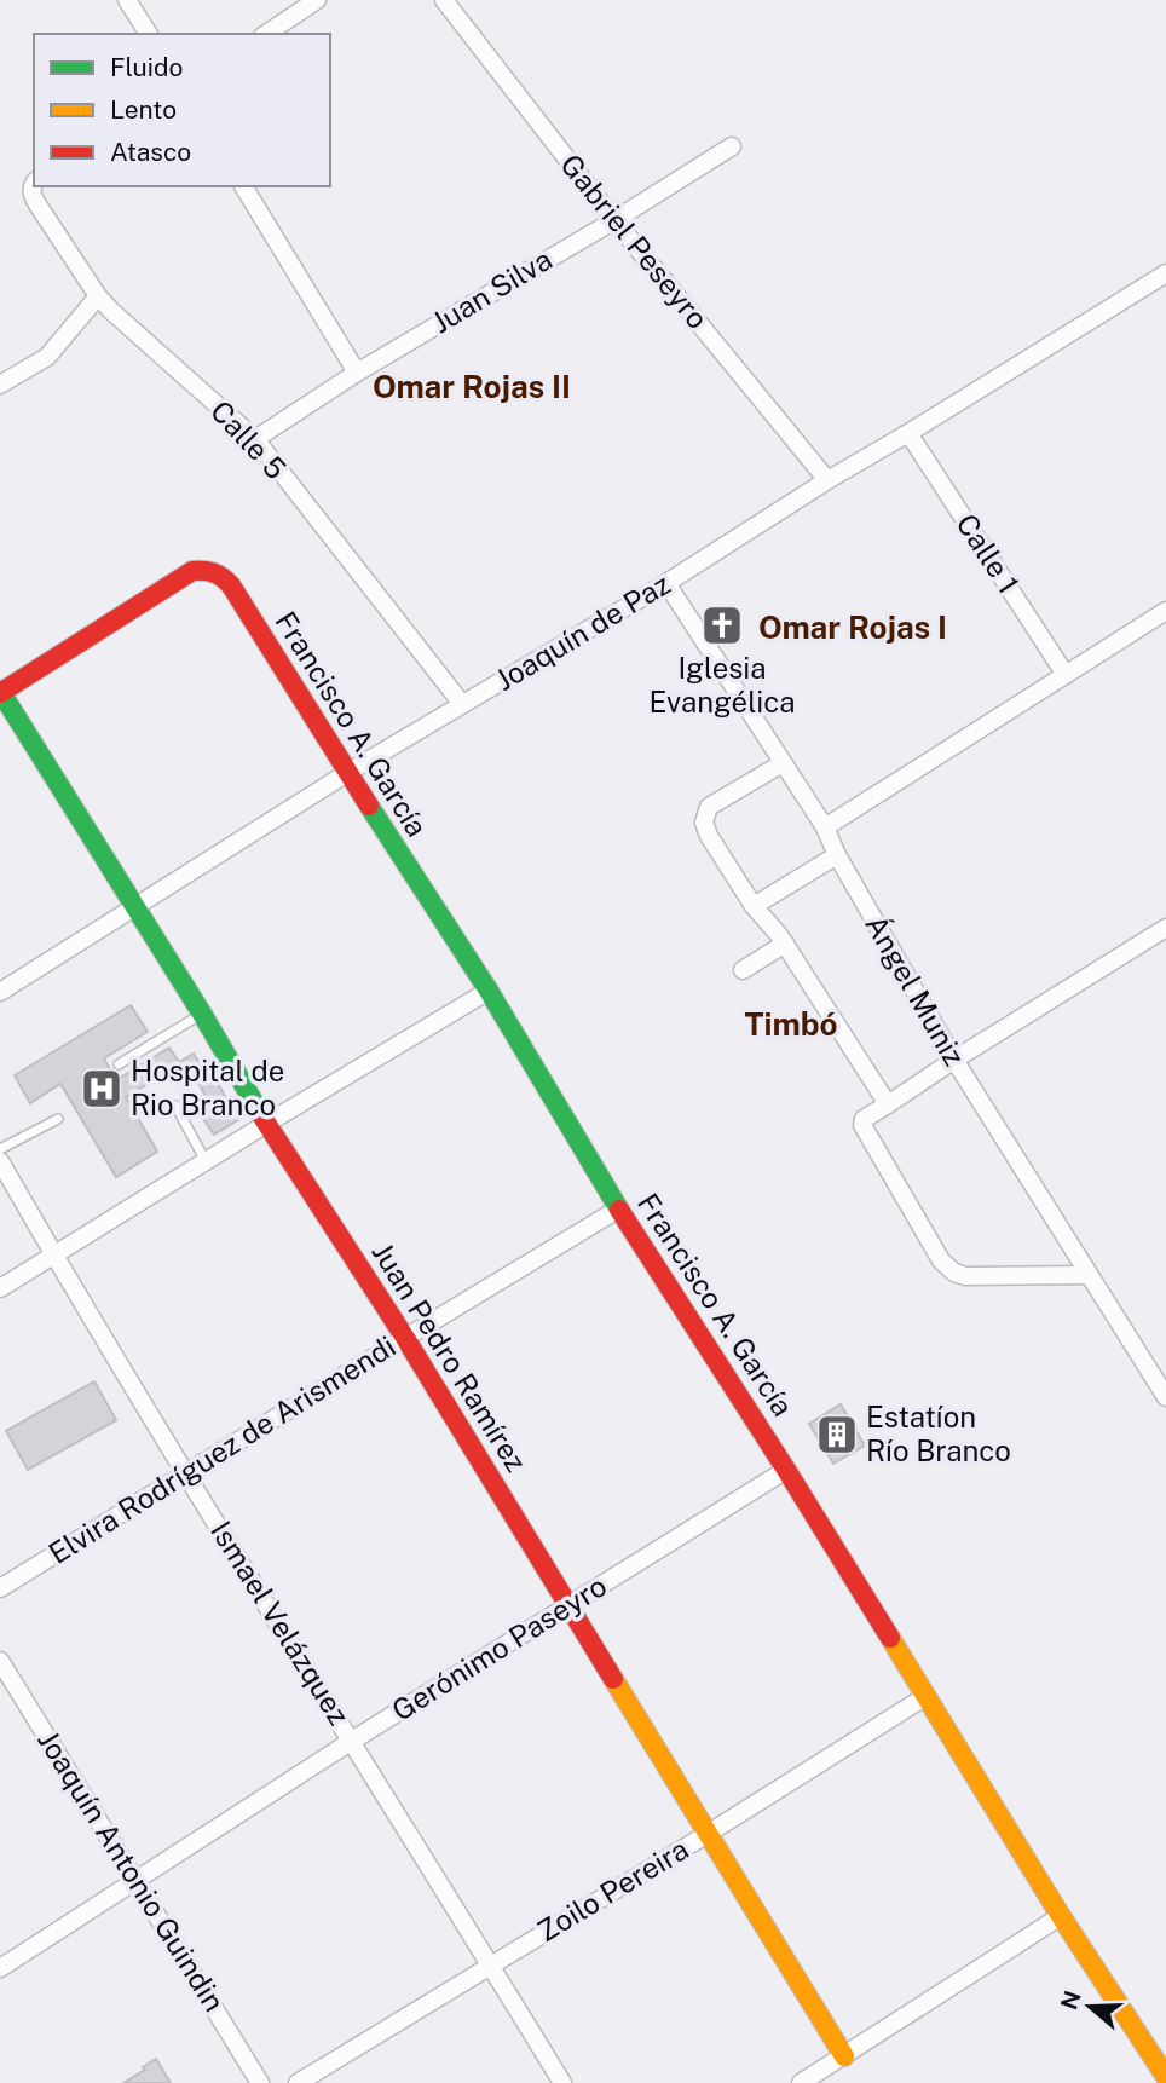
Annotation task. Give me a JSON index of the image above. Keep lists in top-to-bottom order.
{
  "streets": {
    "street": [
      "Gabriel Peseyro",
      "Juan Silva",
      "Calle 5",
      "Calle 1",
      "Joaquín de Paz",
      "Francisco A. García",
      "Ángel Muniz",
      "Juan Pedro Ramírez",
      "Elvira Rodríguez de Arismendi",
      "Ismael Velázquez",
      "Gerónimo Paseyro",
      "Joaquín Antonio Guindin",
      "Zoilo Pereira"
    ]
  },
  "crossings": [
    ["Gabriel Peseyro", "Juan Silva"],
    ["Gabriel Peseyro", "Joaquín de Paz"],
    ["Juan Silva", "Calle 5"],
    ["Calle 5", "Joaquín de Paz"],
    ["Calle 1", "Joaquín de Paz"],
    ["Joaquín de Paz", "Francisco A. García"],
    ["Joaquín de Paz", "Ángel Muniz"],
    ["Joaquín de Paz", "Juan Pedro Ramírez"],
    ["Francisco A. García", "Juan Pedro Ramírez"],
    ["Francisco A. García", "Elvira Rodríguez de Arismendi"],
    ["Francisco A. García", "Gerónimo Paseyro"],
    ["Francisco A. García", "Zoilo Pereira"],
    ["Juan Pedro Ramírez", "Elvira Rodríguez de Arismendi"],
    ["Juan Pedro Ramírez", "Gerónimo Paseyro"],
    ["Juan Pedro Ramírez", "Zoilo Pereira"],
    ["Elvira Rodríguez de Arismendi", "Ismael Velázquez"],
    ["Ismael Velázquez", "Gerónimo Paseyro"],
    ["Ismael Velázquez", "Zoilo Pereira"],
    ["Gerónimo Paseyro", "Joaquín Antonio Guindin"]
  ],
  "districts": ["Omar Rojas II", "Omar Rojas I", "Timbó"],
  "places": {
    "church": ["Iglesia Evangélica"],
    "hospital": ["Hospital de Rio Branco"],
    "building": ["Estatíon Río Branco"]
  },
  "legend": ["Fluido", "Lento", "Atasco"],
  "north": "left"
}
